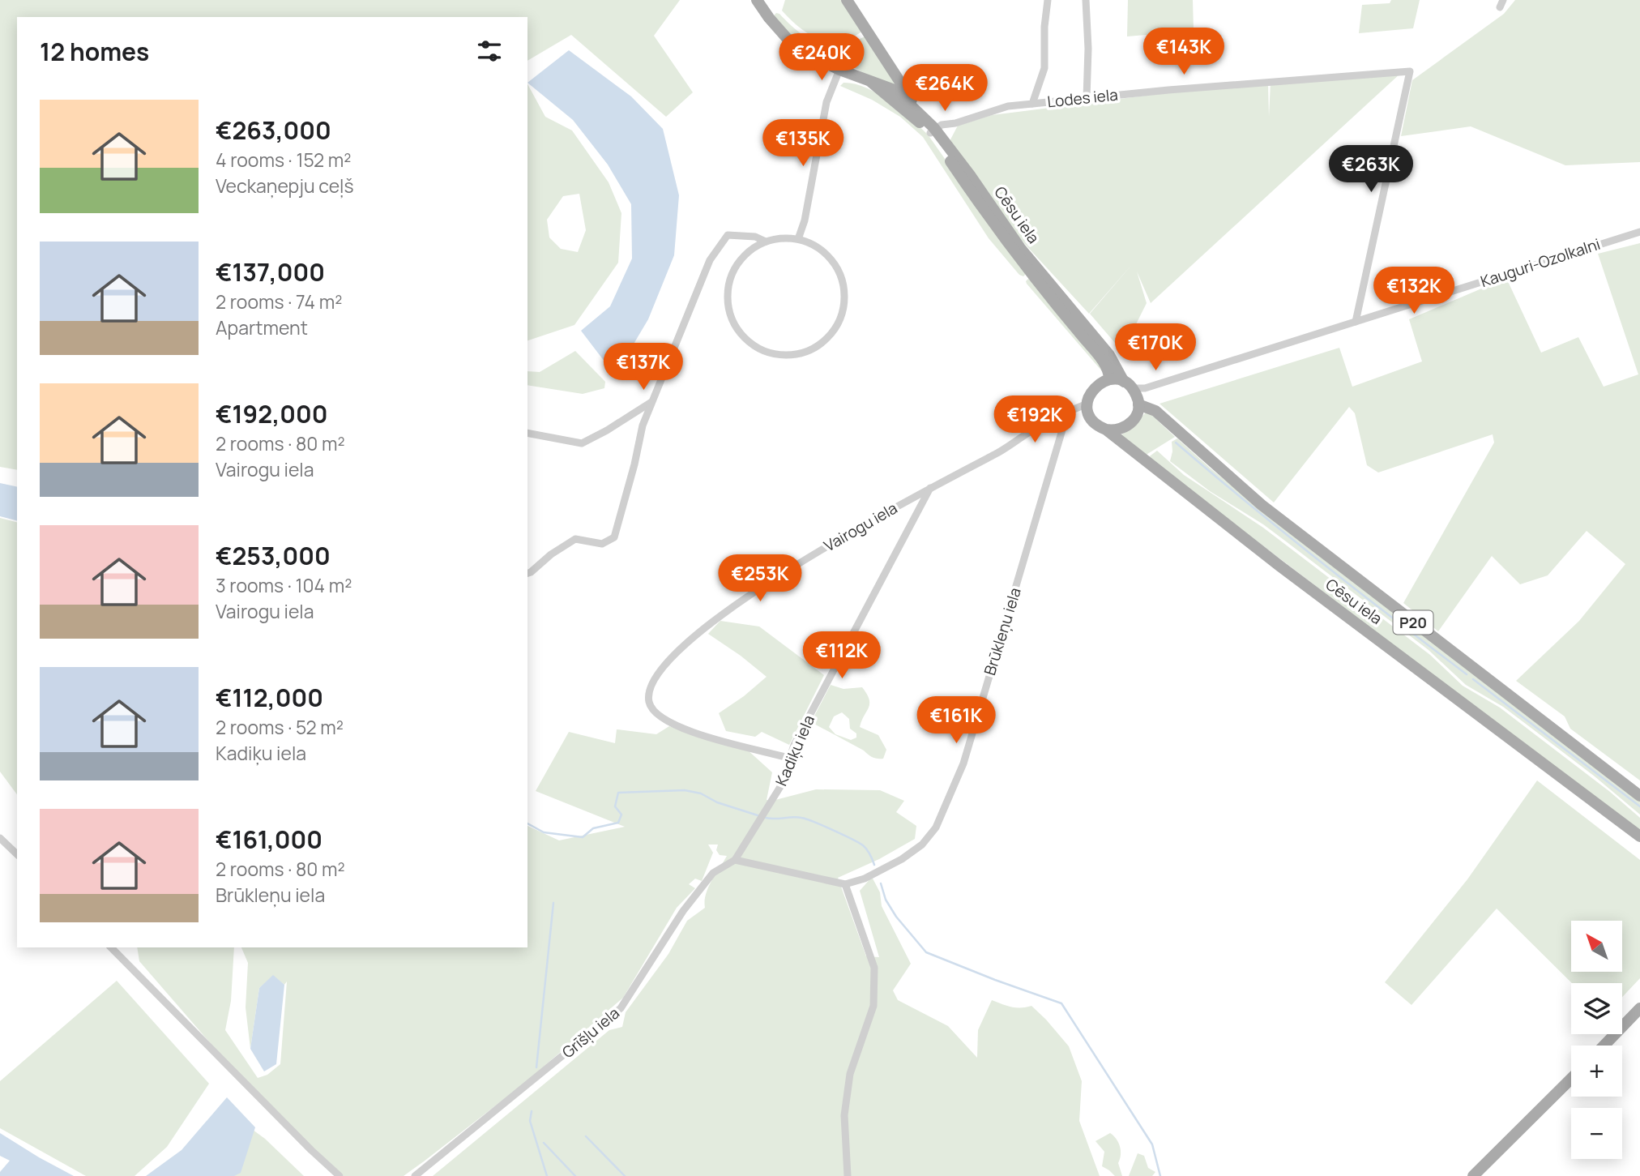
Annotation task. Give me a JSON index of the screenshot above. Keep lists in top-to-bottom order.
{
  "streets": {
    "main road": ["Cēsu iela", "P20"],
    "street": [
      "Lodes iela",
      "Kauguri-Ozolkalni",
      "Vairogu iela",
      "Brūkleņu iela",
      "Kadiķu iela",
      "Grīšļu iela"
    ]
  },
  "crossings": [
    ["Lodes iela", "Cēsu iela"],
    ["Lodes iela", "Kauguri-Ozolkalni"],
    ["Vairogu iela", "Brūkleņu iela"],
    ["Vairogu iela", "Kadiķu iela"],
    ["Kadiķu iela", "Grīšļu iela"]
  ],
  "north": "top left",
  "page": {
    "heading": "12 homes",
    "price": [
      "€143K",
      "€240K",
      "€264K",
      "€135K",
      "€263K",
      "€132K",
      "€170K",
      "€137K",
      "€192K",
      "€253K",
      "€112K",
      "€161K"
    ],
    "list": [
      {
        "name": "€263,000",
        "note": "4 rooms · 152 m² · Veckaņepju ceļš"
      },
      {
        "name": "€137,000",
        "note": "2 rooms · 74 m² · Apartment"
      },
      {
        "name": "€192,000",
        "note": "2 rooms · 80 m² · Vairogu iela"
      },
      {
        "name": "€253,000",
        "note": "3 rooms · 104 m² · Vairogu iela"
      },
      {
        "name": "€112,000",
        "note": "2 rooms · 52 m² · Kadiķu iela"
      },
      {
        "name": "€161,000",
        "note": "2 rooms · 80 m² · Brūkleņu iela"
      }
    ],
    "map_buttons": ["+", "−"]
  }
}
